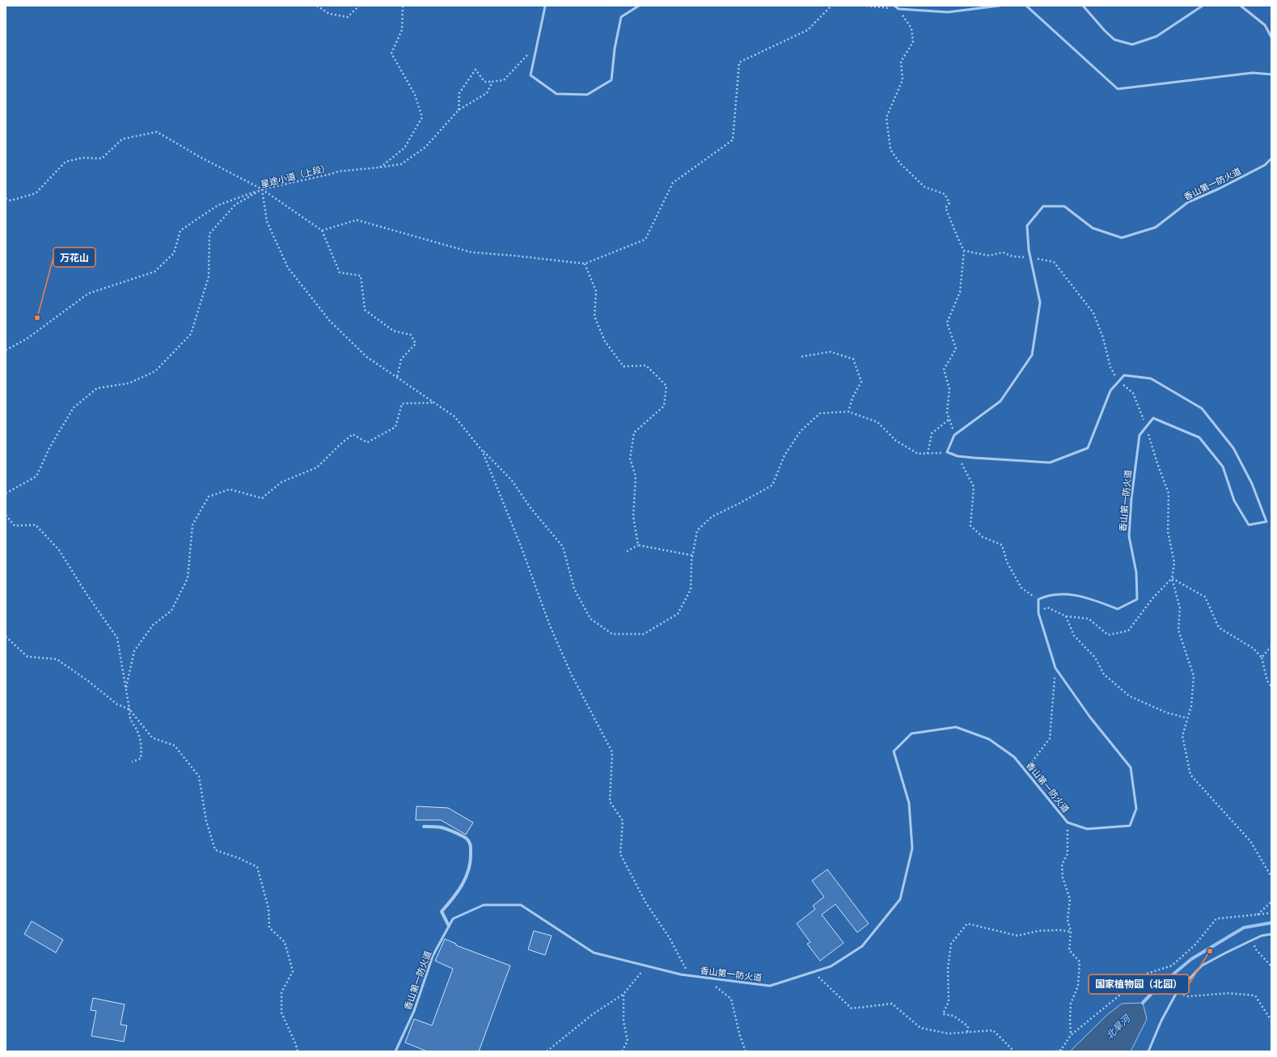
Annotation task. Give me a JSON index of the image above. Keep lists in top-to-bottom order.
{
  "streets": {
    "lane": ["香山第一防火道"],
    "path": ["星途小道（上段）"]
  },
  "water": ["北旱河"],
  "places": ["万花山", "国家植物园（北园）"]
}
